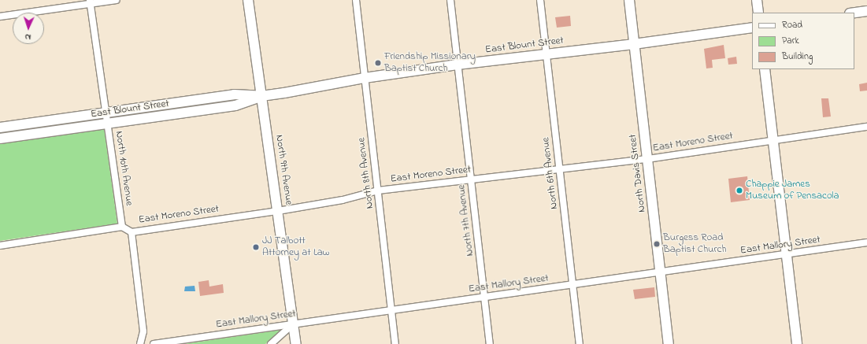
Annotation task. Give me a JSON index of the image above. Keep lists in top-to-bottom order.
{
  "streets": {
    "street": [
      "East Blount Street",
      "East Moreno Street",
      "North 10th Avenue",
      "North 9th Avenue",
      "North 8th Avenue",
      "North 6th Avenue",
      "North Davis Street",
      "North 7th Avenue",
      "East Mallory Street"
    ]
  },
  "crossings": [
    ["East Blount Street", "North 10th Avenue"],
    ["East Blount Street", "North 9th Avenue"],
    ["East Blount Street", "North 8th Avenue"],
    ["East Blount Street", "North 6th Avenue"],
    ["East Blount Street", "North Davis Street"],
    ["East Blount Street", "North 7th Avenue"],
    ["East Moreno Street", "North 10th Avenue"],
    ["East Moreno Street", "North 9th Avenue"],
    ["East Moreno Street", "North 8th Avenue"],
    ["East Moreno Street", "North 6th Avenue"],
    ["East Moreno Street", "North Davis Street"],
    ["East Moreno Street", "North 7th Avenue"],
    ["North 9th Avenue", "East Mallory Street"],
    ["North 8th Avenue", "East Mallory Street"],
    ["North 6th Avenue", "East Mallory Street"],
    ["North Davis Street", "East Mallory Street"],
    ["North 7th Avenue", "East Mallory Street"]
  ],
  "places": [
    "Friendship Missionary Baptist Church",
    "Chappie James Museum of Pensacola",
    "Burgess Road Baptist Church",
    "JJ Talbott Attorney at Law"
  ],
  "legend": ["Road", "Park", "Building"],
  "north": "bottom"
}
